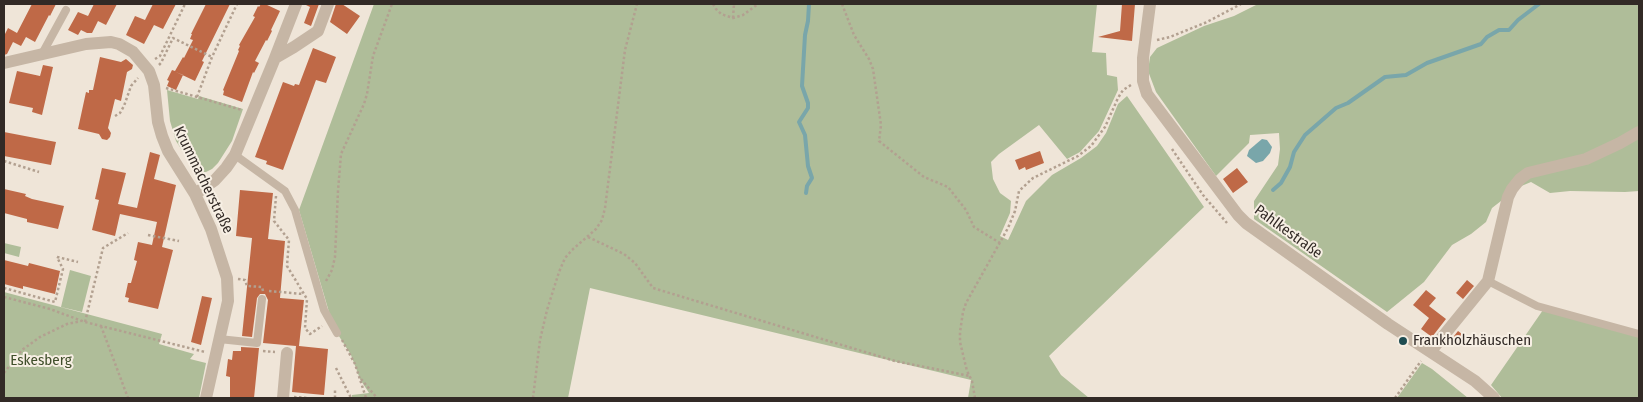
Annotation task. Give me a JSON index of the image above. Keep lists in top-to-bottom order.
{
  "streets": {
    "street": ["Krummacherstraße", "Pahlkestraße"]
  },
  "parks": ["Eskesberg"],
  "places": ["Frankholzhäuschen"]
}
